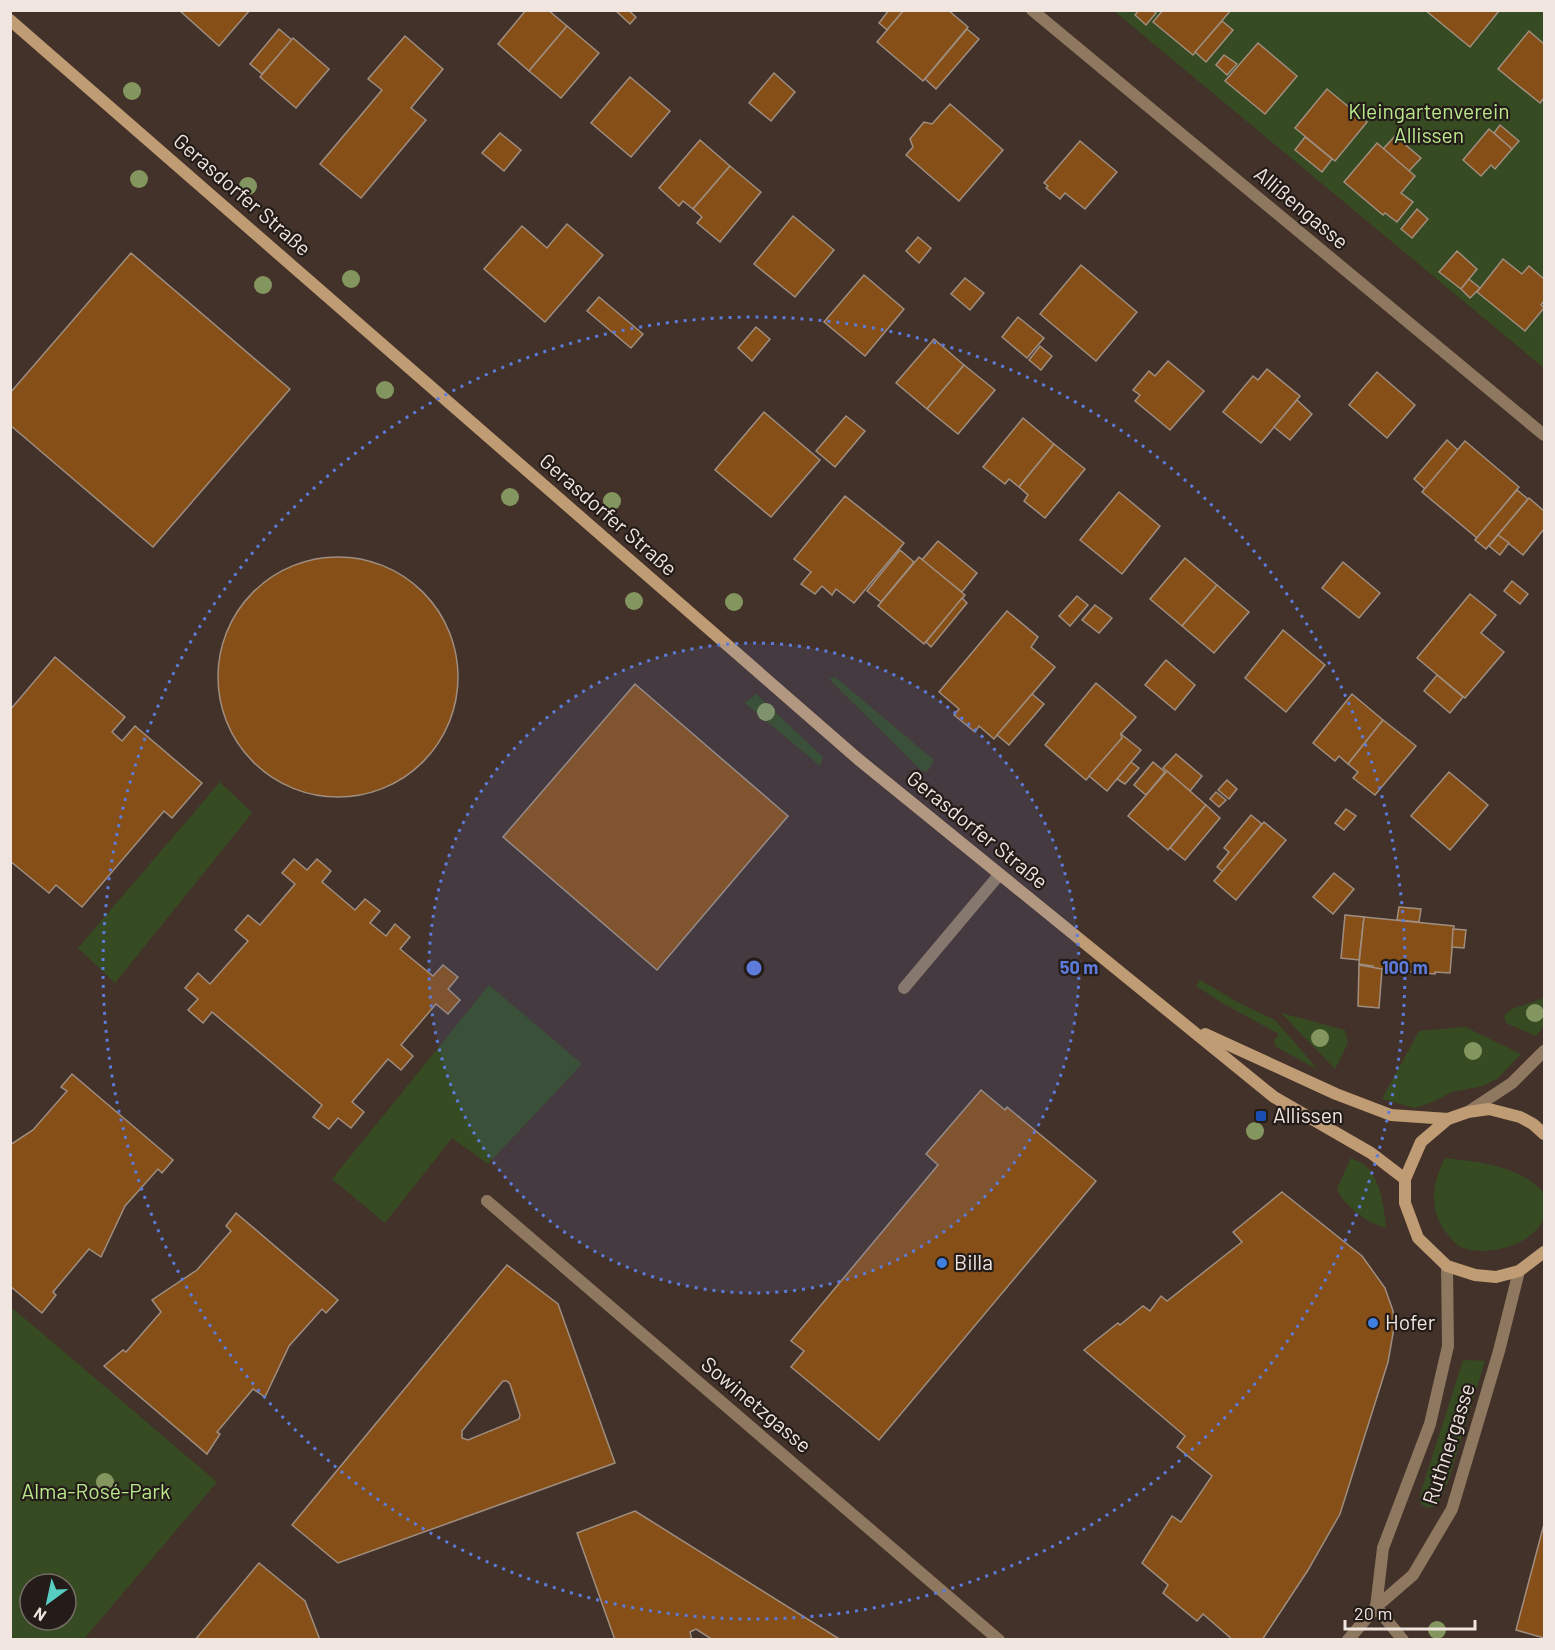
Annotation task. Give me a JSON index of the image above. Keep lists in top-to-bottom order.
{
  "streets": {
    "main road": ["Gerasdorfer Straße"],
    "street": ["Allißengasse", "Sowinetzgasse", "Ruthnergasse"]
  },
  "crossings": [
    ["Gerasdorfer Straße", "Ruthnergasse"]
  ],
  "parks": ["Kleingartenverein Allissen", "Alma-Rosé-Park"],
  "places": {
    "transit": ["Allissen"],
    "other": ["Billa", "Hofer"]
  },
  "scale_bar": "20 m",
  "north": "bottom left",
  "rings": ["50 m", "100 m"]
}
